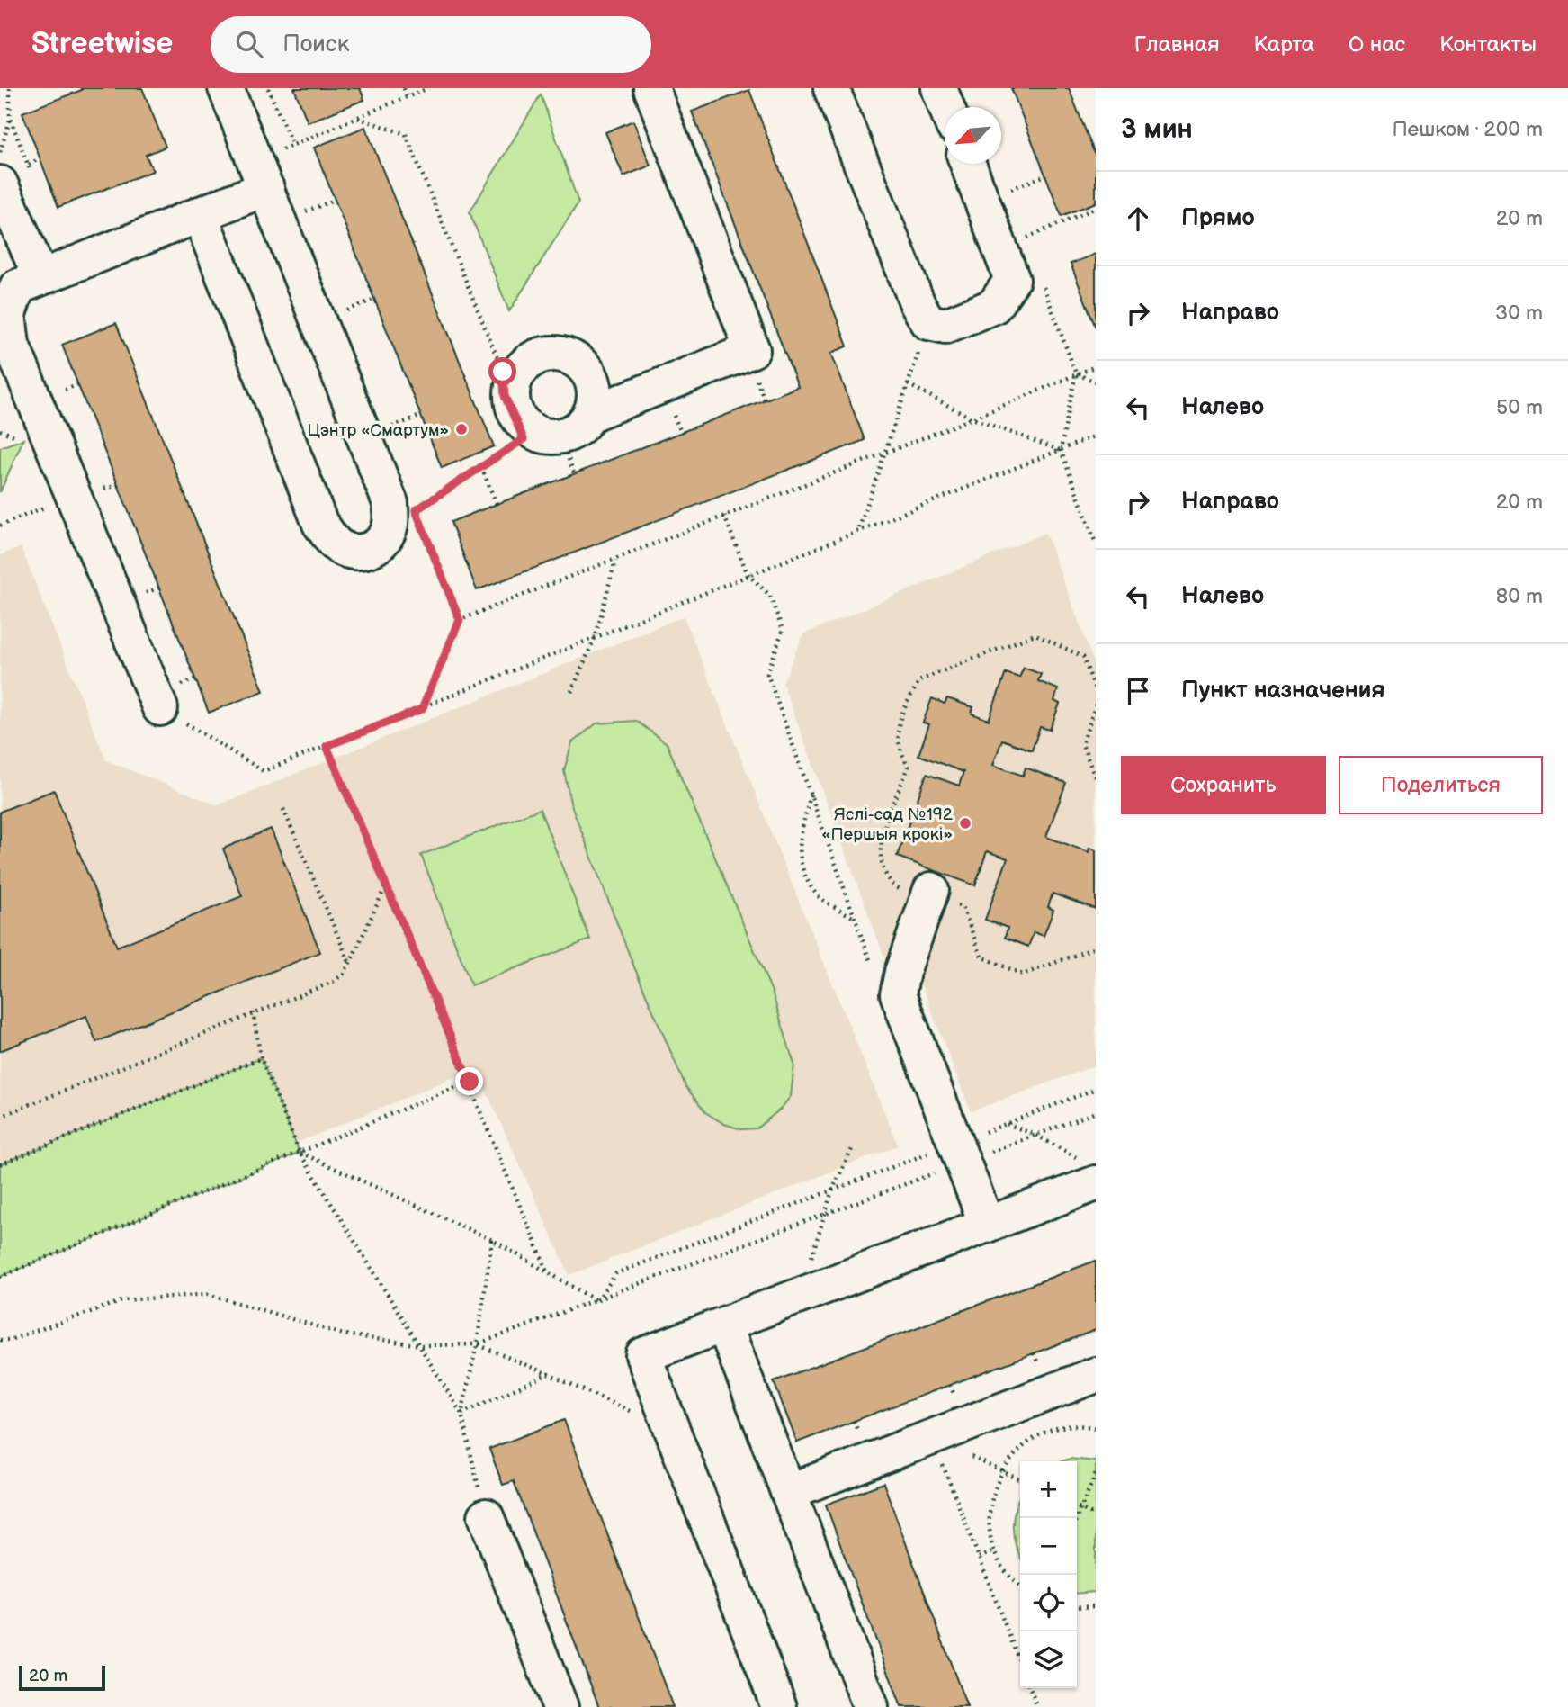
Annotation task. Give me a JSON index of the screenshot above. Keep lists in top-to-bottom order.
{
  "places": ["Цэнтр «Смартум»", "Яслі-сад №192 «Першыя крокі»"],
  "scale_bar": "20 m",
  "north": "bottom left",
  "page": {
    "header": "Streetwise",
    "search": "Поиск",
    "nav": [
      "Главная",
      "Карта",
      "О нас",
      "Контакты"
    ],
    "heading": ["3 мин", "Пешком · 200 m"],
    "list": [
      ["Прямо", "20 m"],
      ["Направо", "30 m"],
      ["Налево", "50 m"],
      ["Направо", "20 m"],
      ["Налево", "80 m"],
      "Пункт назначения"
    ],
    "buttons": ["Сохранить", "Поделиться"],
    "map_buttons": ["+", "−"],
    "scale": "20 m"
  }
}
